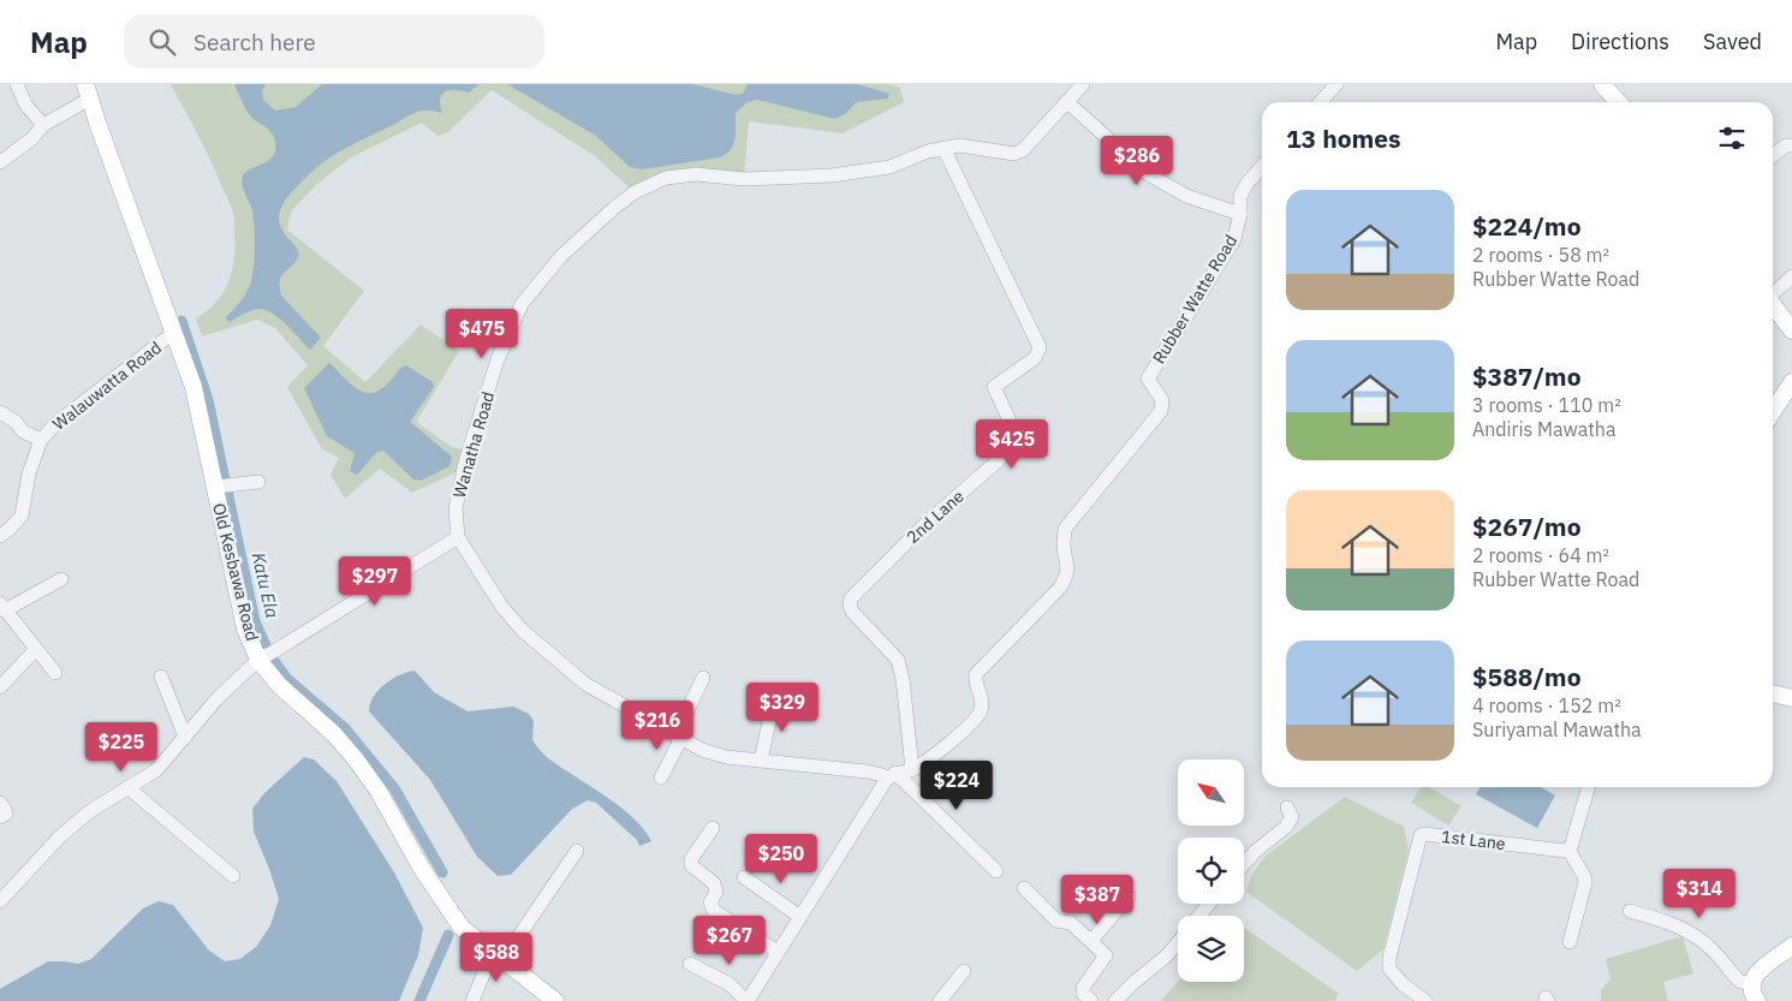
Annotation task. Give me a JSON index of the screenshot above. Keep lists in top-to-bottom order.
{
  "streets": {
    "main road": ["Old Kesbawa Road"],
    "street": [
      "Rubber Watte Road",
      "Walauwatta Road",
      "Wanatha Road",
      "2nd Lane",
      "1st Lane"
    ]
  },
  "crossings": [
    ["Rubber Watte Road", "Wanatha Road"],
    ["Rubber Watte Road", "2nd Lane"],
    ["Walauwatta Road", "Old Kesbawa Road"],
    ["Wanatha Road", "2nd Lane"]
  ],
  "water": ["Katu Ela"],
  "north": "top left",
  "page": {
    "header": "Map",
    "search": "Search here",
    "nav": ["Map", "Directions", "Saved"],
    "heading": "13 homes",
    "price": [
      "$286",
      "$475",
      "$425",
      "$297",
      "$329",
      "$216",
      "$225",
      "$224",
      "$250",
      "$314",
      "$387",
      "$267",
      "$588"
    ],
    "list": [
      {
        "name": "$224/mo",
        "note": "2 rooms · 58 m² · Rubber Watte Road"
      },
      {
        "name": "$387/mo",
        "note": "3 rooms · 110 m² · Andiris Mawatha"
      },
      {
        "name": "$267/mo",
        "note": "2 rooms · 64 m² · Rubber Watte Road"
      },
      {
        "name": "$588/mo",
        "note": "4 rooms · 152 m² · Suriyamal Mawatha"
      }
    ]
  }
}
